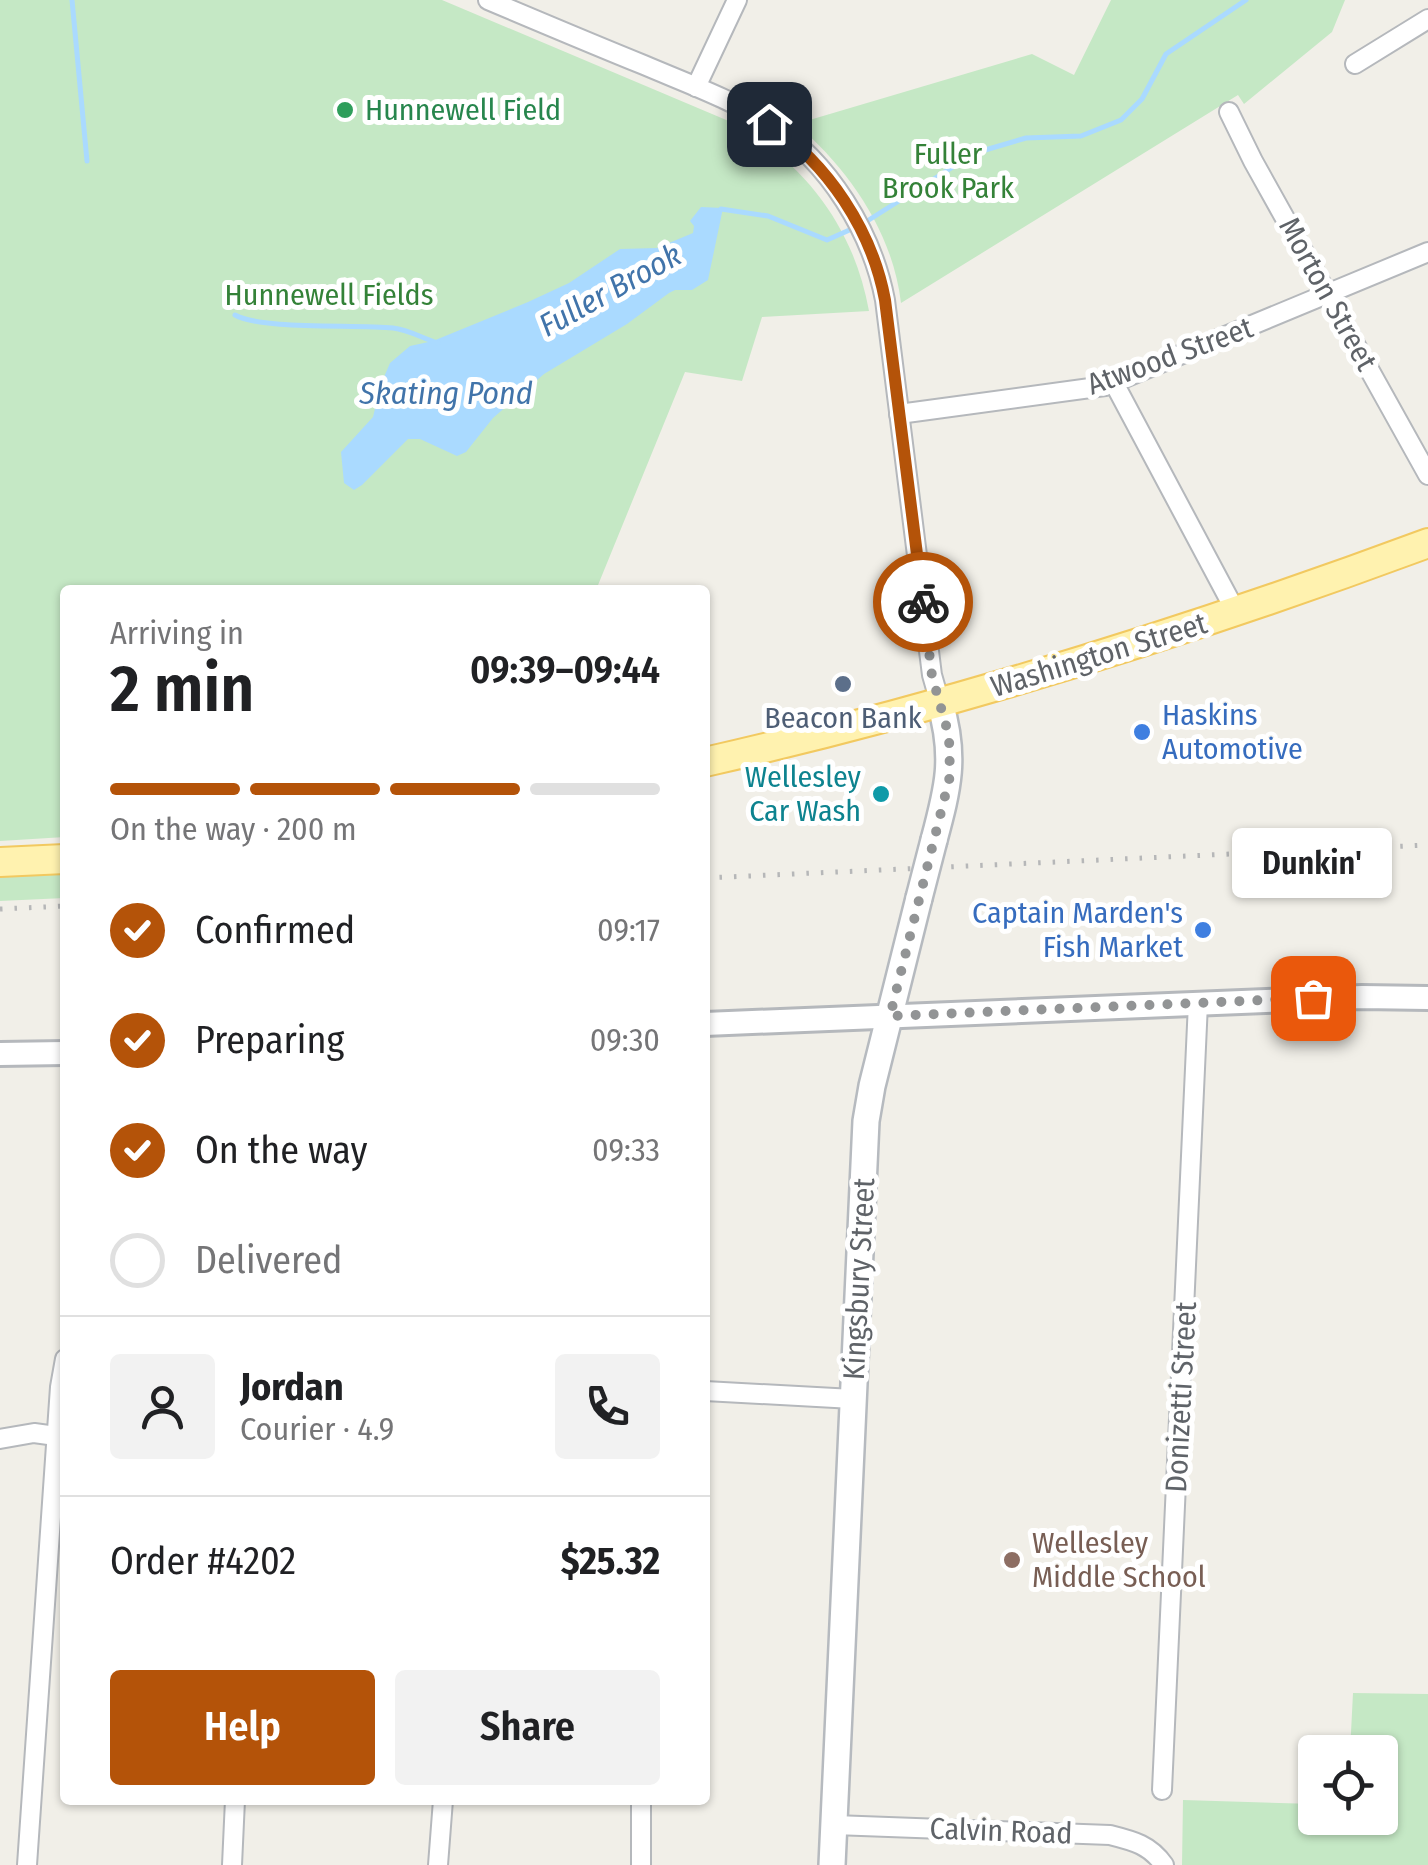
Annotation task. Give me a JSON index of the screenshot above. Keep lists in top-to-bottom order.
{
  "streets": {
    "main road": ["Washington Street", "Kingsbury Street"],
    "street": [
      "Morton Street",
      "Atwood Street",
      "Donizetti Street",
      "Calvin Road"
    ]
  },
  "crossings": [
    ["Morton Street", "Atwood Street"],
    ["Washington Street", "Kingsbury Street"],
    ["Kingsbury Street", "Calvin Road"]
  ],
  "water": ["Fuller Brook", "Skating Pond"],
  "parks": ["Fuller Brook Park", "Hunnewell Fields"],
  "places": [
    "Hunnewell Field",
    "Beacon Bank",
    "Haskins Automotive",
    "Wellesley Car Wash",
    "Captain Marden's Fish Market",
    "Dunkin'",
    "Wellesley Middle School"
  ],
  "page": {
    "heading": ["2 min", "Arriving in", "09:39–09:44"],
    "panel": [
      "Jordan",
      "Courier · 4.9",
      "Order #4202",
      "$25.32"
    ],
    "bar": "On the way · 200 m",
    "bubble": "Dunkin'",
    "list": [
      ["Confirmed", "09:17"],
      ["Preparing", "09:30"],
      ["On the way", "09:33"],
      "Delivered"
    ],
    "buttons": ["Help", "Share"]
  }
}
